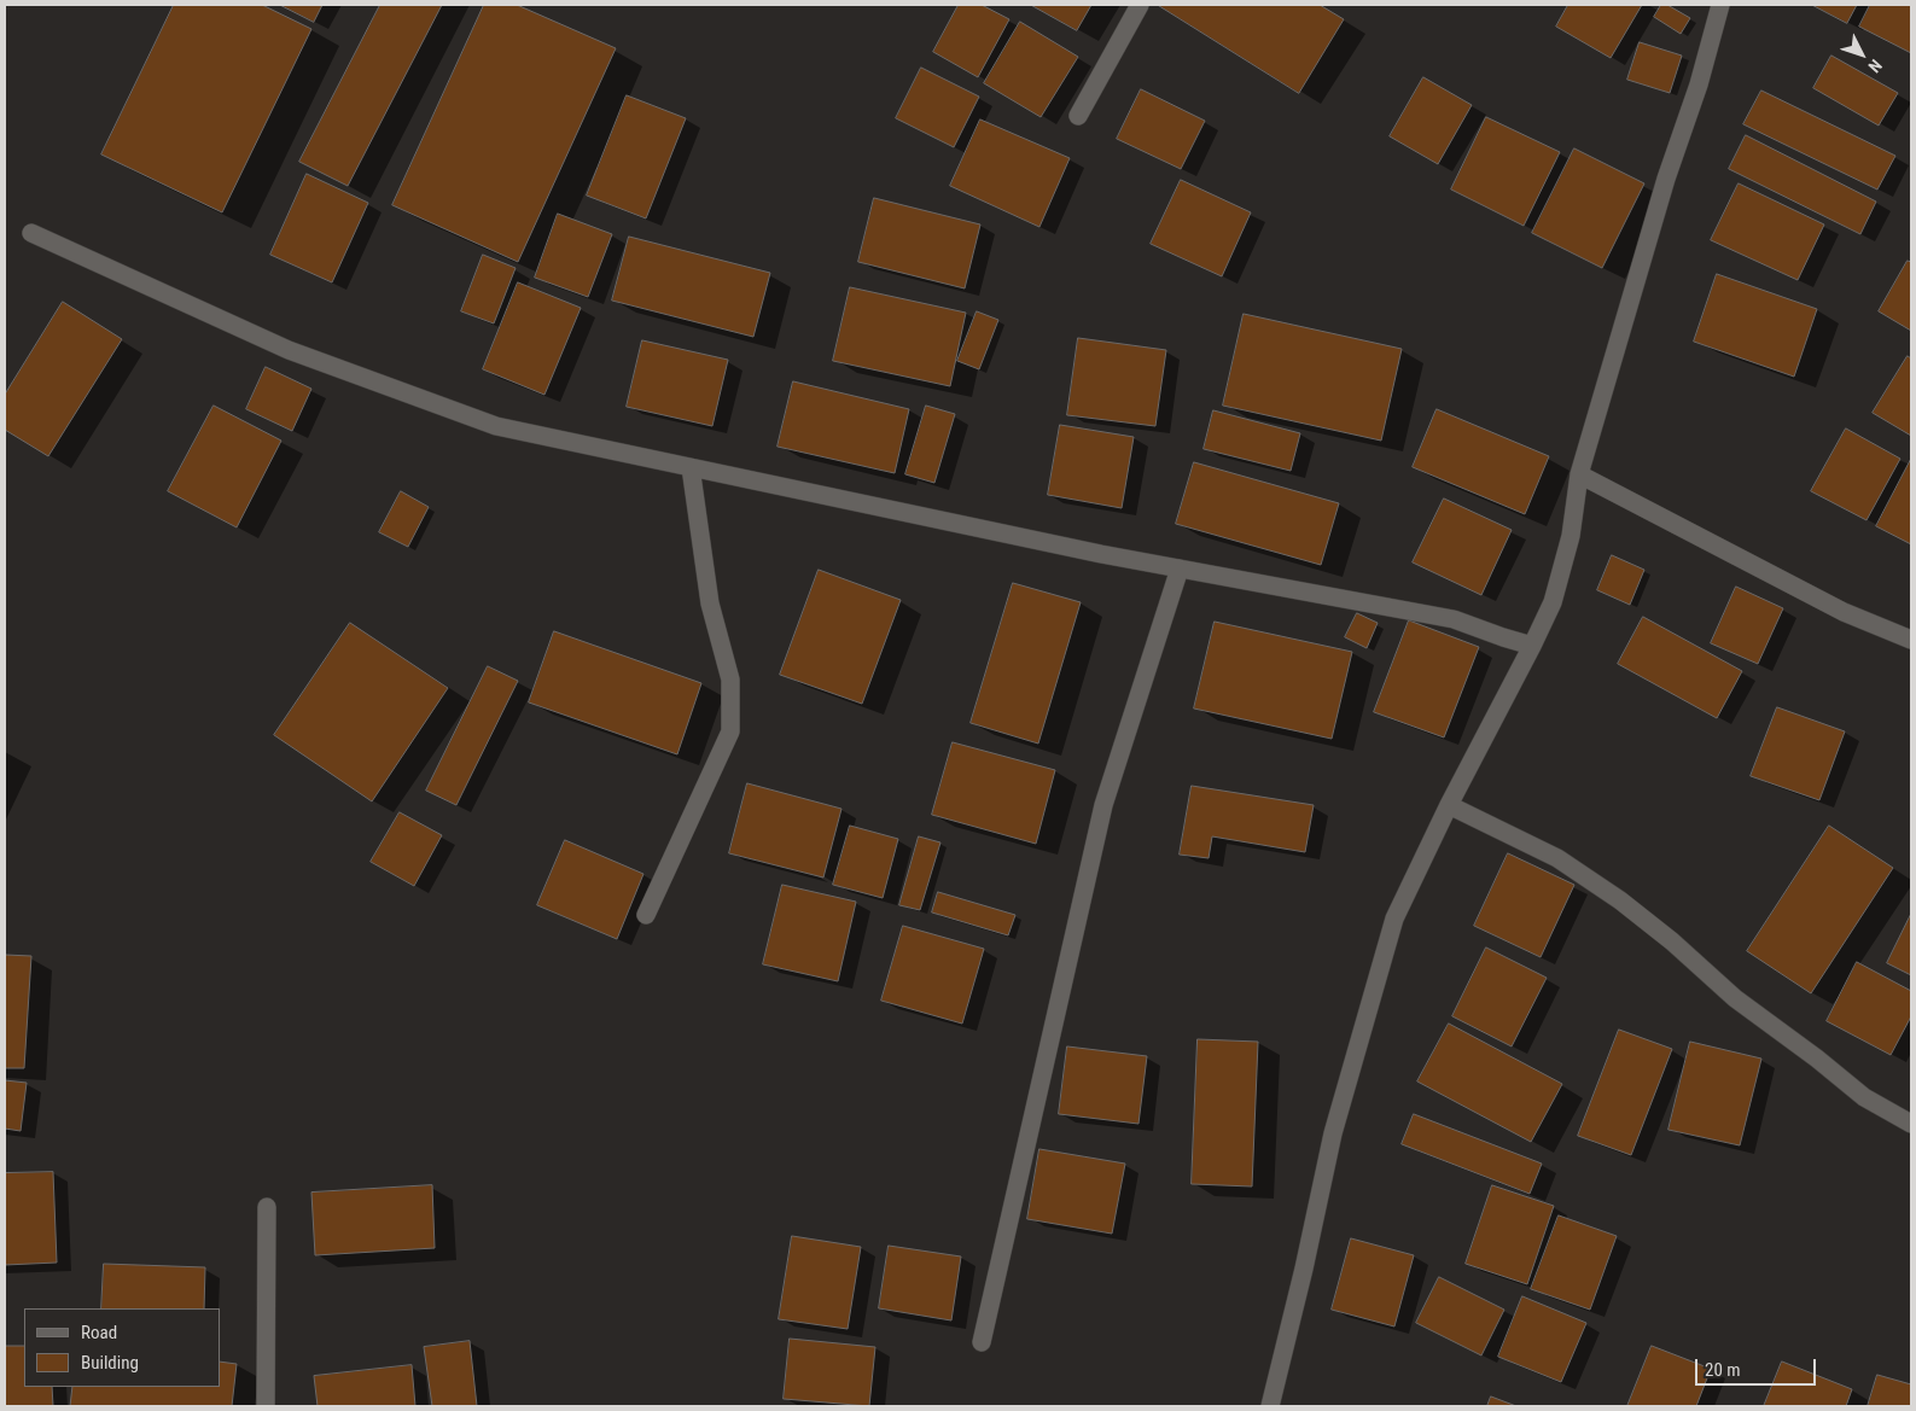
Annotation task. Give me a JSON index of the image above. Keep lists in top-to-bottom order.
{
  "legend": ["Road", "Building"],
  "scale_bar": "20 m",
  "north": "bottom right"
}
